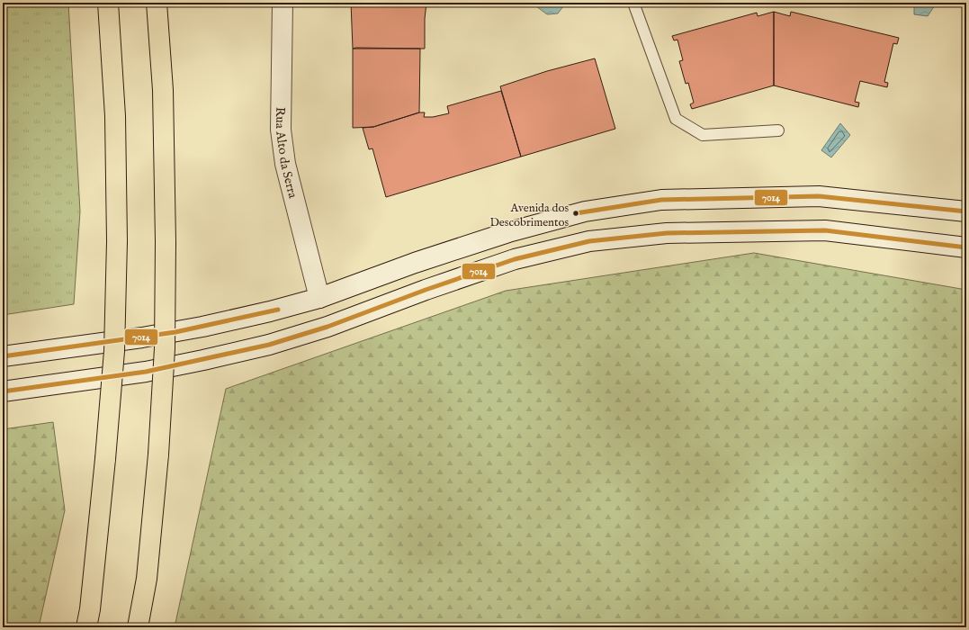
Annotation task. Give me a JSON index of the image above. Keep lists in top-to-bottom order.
{
  "streets": {
    "main road": ["Rua Alto da Serra"]
  },
  "places": ["Avenida dos Descobrimentos"],
  "lines": ["transit line 7014"]
}
